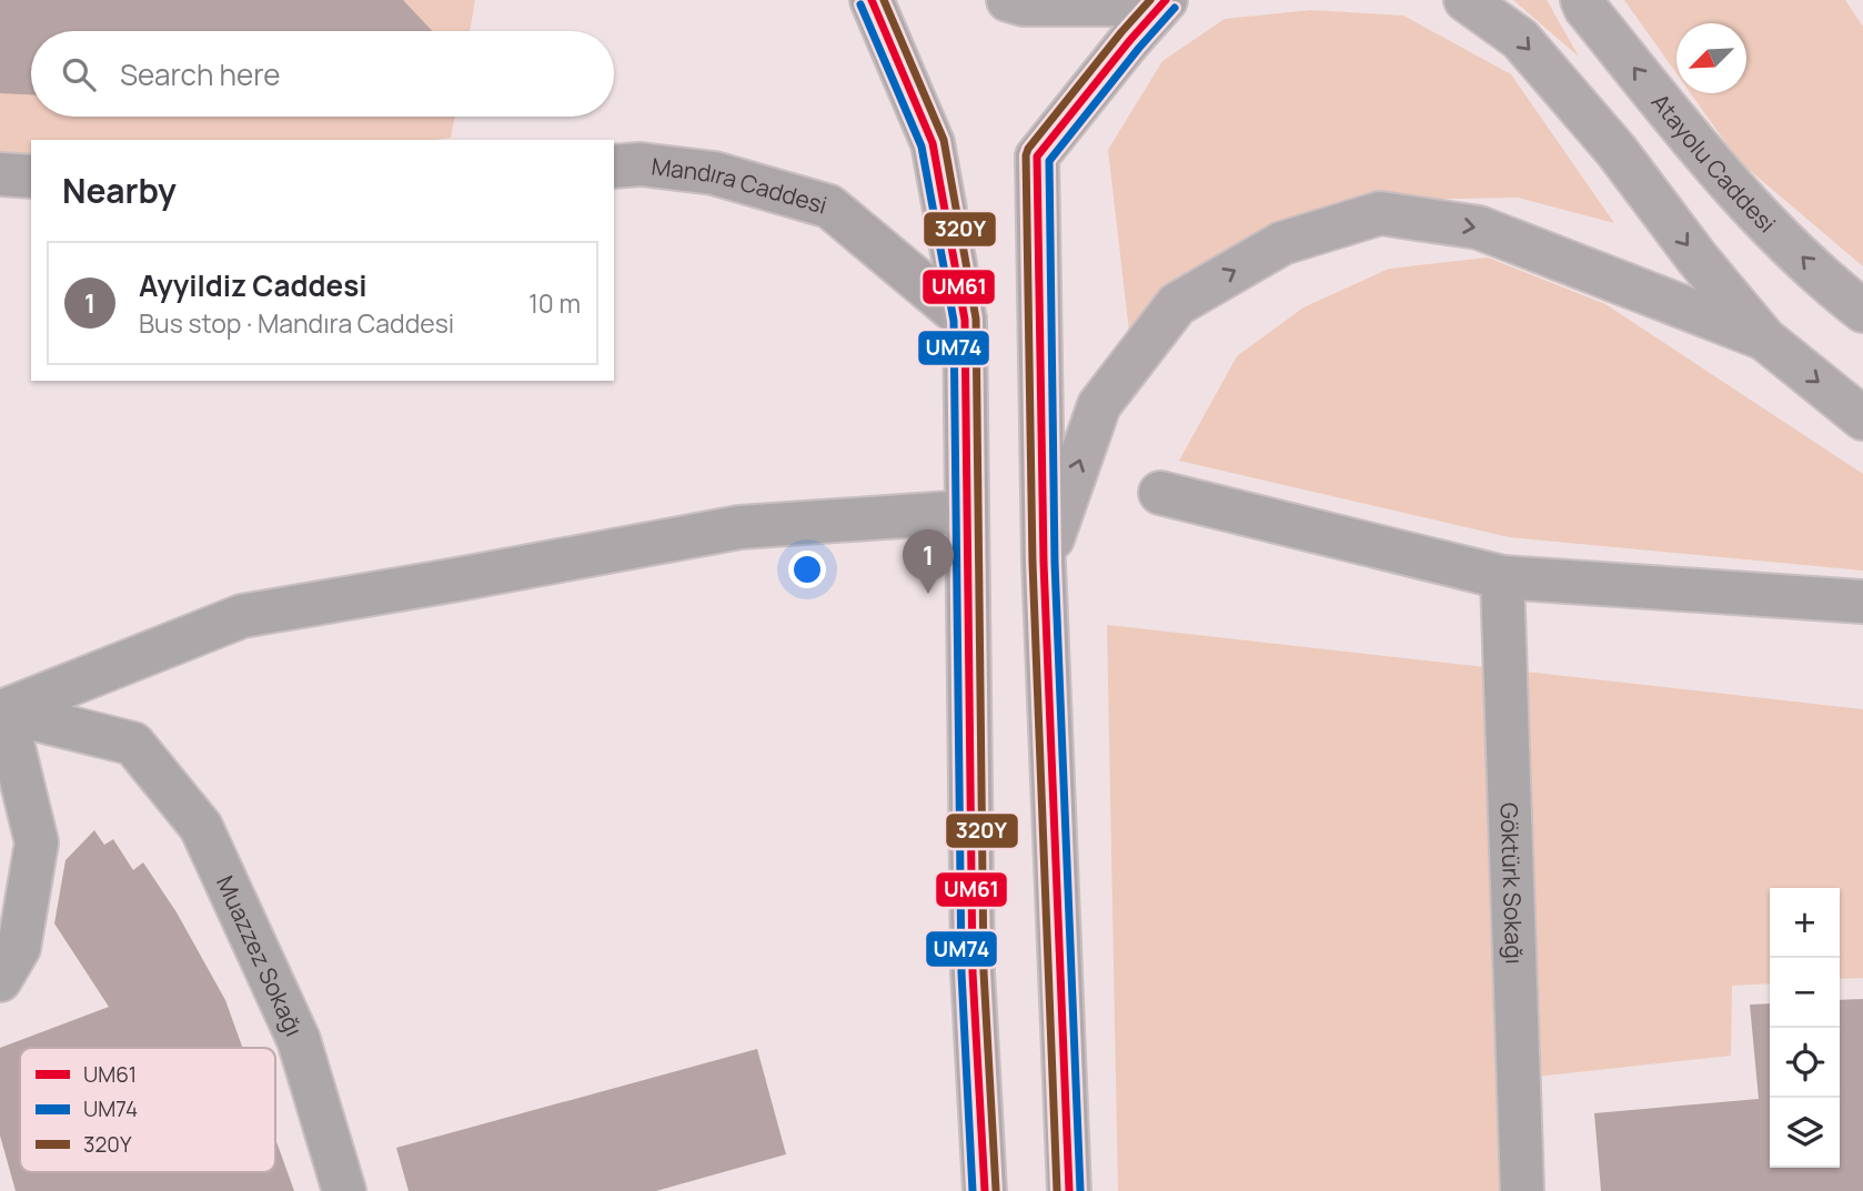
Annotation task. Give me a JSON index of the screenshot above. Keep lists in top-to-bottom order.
{
  "streets": {
    "main road": ["Atayolu Caddesi"],
    "street": ["Mandıra Caddesi", "Göktürk Sokağı", "Muazzez Sokağı"]
  },
  "lines": ["transit line UM61", "transit line 320Y", "transit line UM74"],
  "legend": ["UM61", "UM74", "320Y"],
  "north": "bottom left",
  "page": {
    "search": "Search here",
    "heading": "Nearby",
    "list": [
      {
        "mark": "1",
        "name": "Ayyildiz Caddesi",
        "note": "Bus stop · Mandıra Caddesi",
        "value": "10 m"
      }
    ],
    "pins": "1",
    "map_buttons": ["+", "−"]
  }
}
